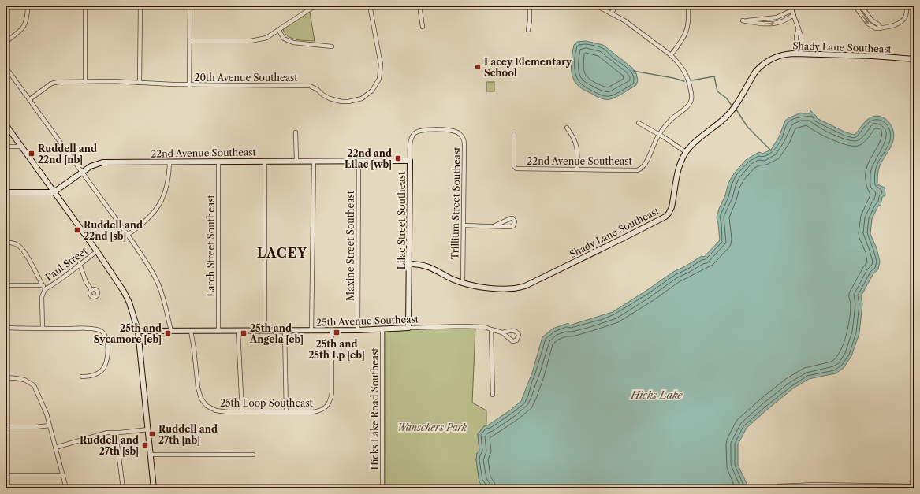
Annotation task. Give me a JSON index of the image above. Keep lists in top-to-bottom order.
{
  "streets": {
    "street": [
      "Shady Lane Southeast",
      "20th Avenue Southeast",
      "22nd Avenue Southeast",
      "Trillium Street Southeast",
      "Lilac Street Southeast",
      "Larch Street Southeast",
      "Maxine Street Southeast",
      "Paul Street",
      "25th Avenue Southeast",
      "25th Loop Southeast",
      "Hicks Lake Road Southeast"
    ]
  },
  "crossings": [
    ["Shady Lane Southeast", "Trillium Street Southeast"],
    ["Shady Lane Southeast", "Lilac Street Southeast"],
    ["22nd Avenue Southeast", "Lilac Street Southeast"],
    ["22nd Avenue Southeast", "Larch Street Southeast"],
    ["22nd Avenue Southeast", "Maxine Street Southeast"],
    ["Trillium Street Southeast", "Lilac Street Southeast"],
    ["Lilac Street Southeast", "25th Avenue Southeast"],
    ["Larch Street Southeast", "25th Avenue Southeast"],
    ["Maxine Street Southeast", "25th Avenue Southeast"],
    ["25th Avenue Southeast", "25th Loop Southeast"],
    ["25th Avenue Southeast", "Hicks Lake Road Southeast"]
  ],
  "districts": ["LACEY"],
  "water": ["Hicks Lake"],
  "parks": ["Wanschers Park"],
  "places": {
    "other": ["Lacey Elementary School"],
    "transit": [
      "Ruddell and 22nd [nb]",
      "22nd and Lilac [wb]",
      "Ruddell and 22nd [sb]",
      "25th and 25th Lp [eb]",
      "25th and Sycamore [eb]",
      "25th and Angela [eb]",
      "Ruddell and 27th [nb]",
      "Ruddell and 27th [sb]"
    ]
  }
}
